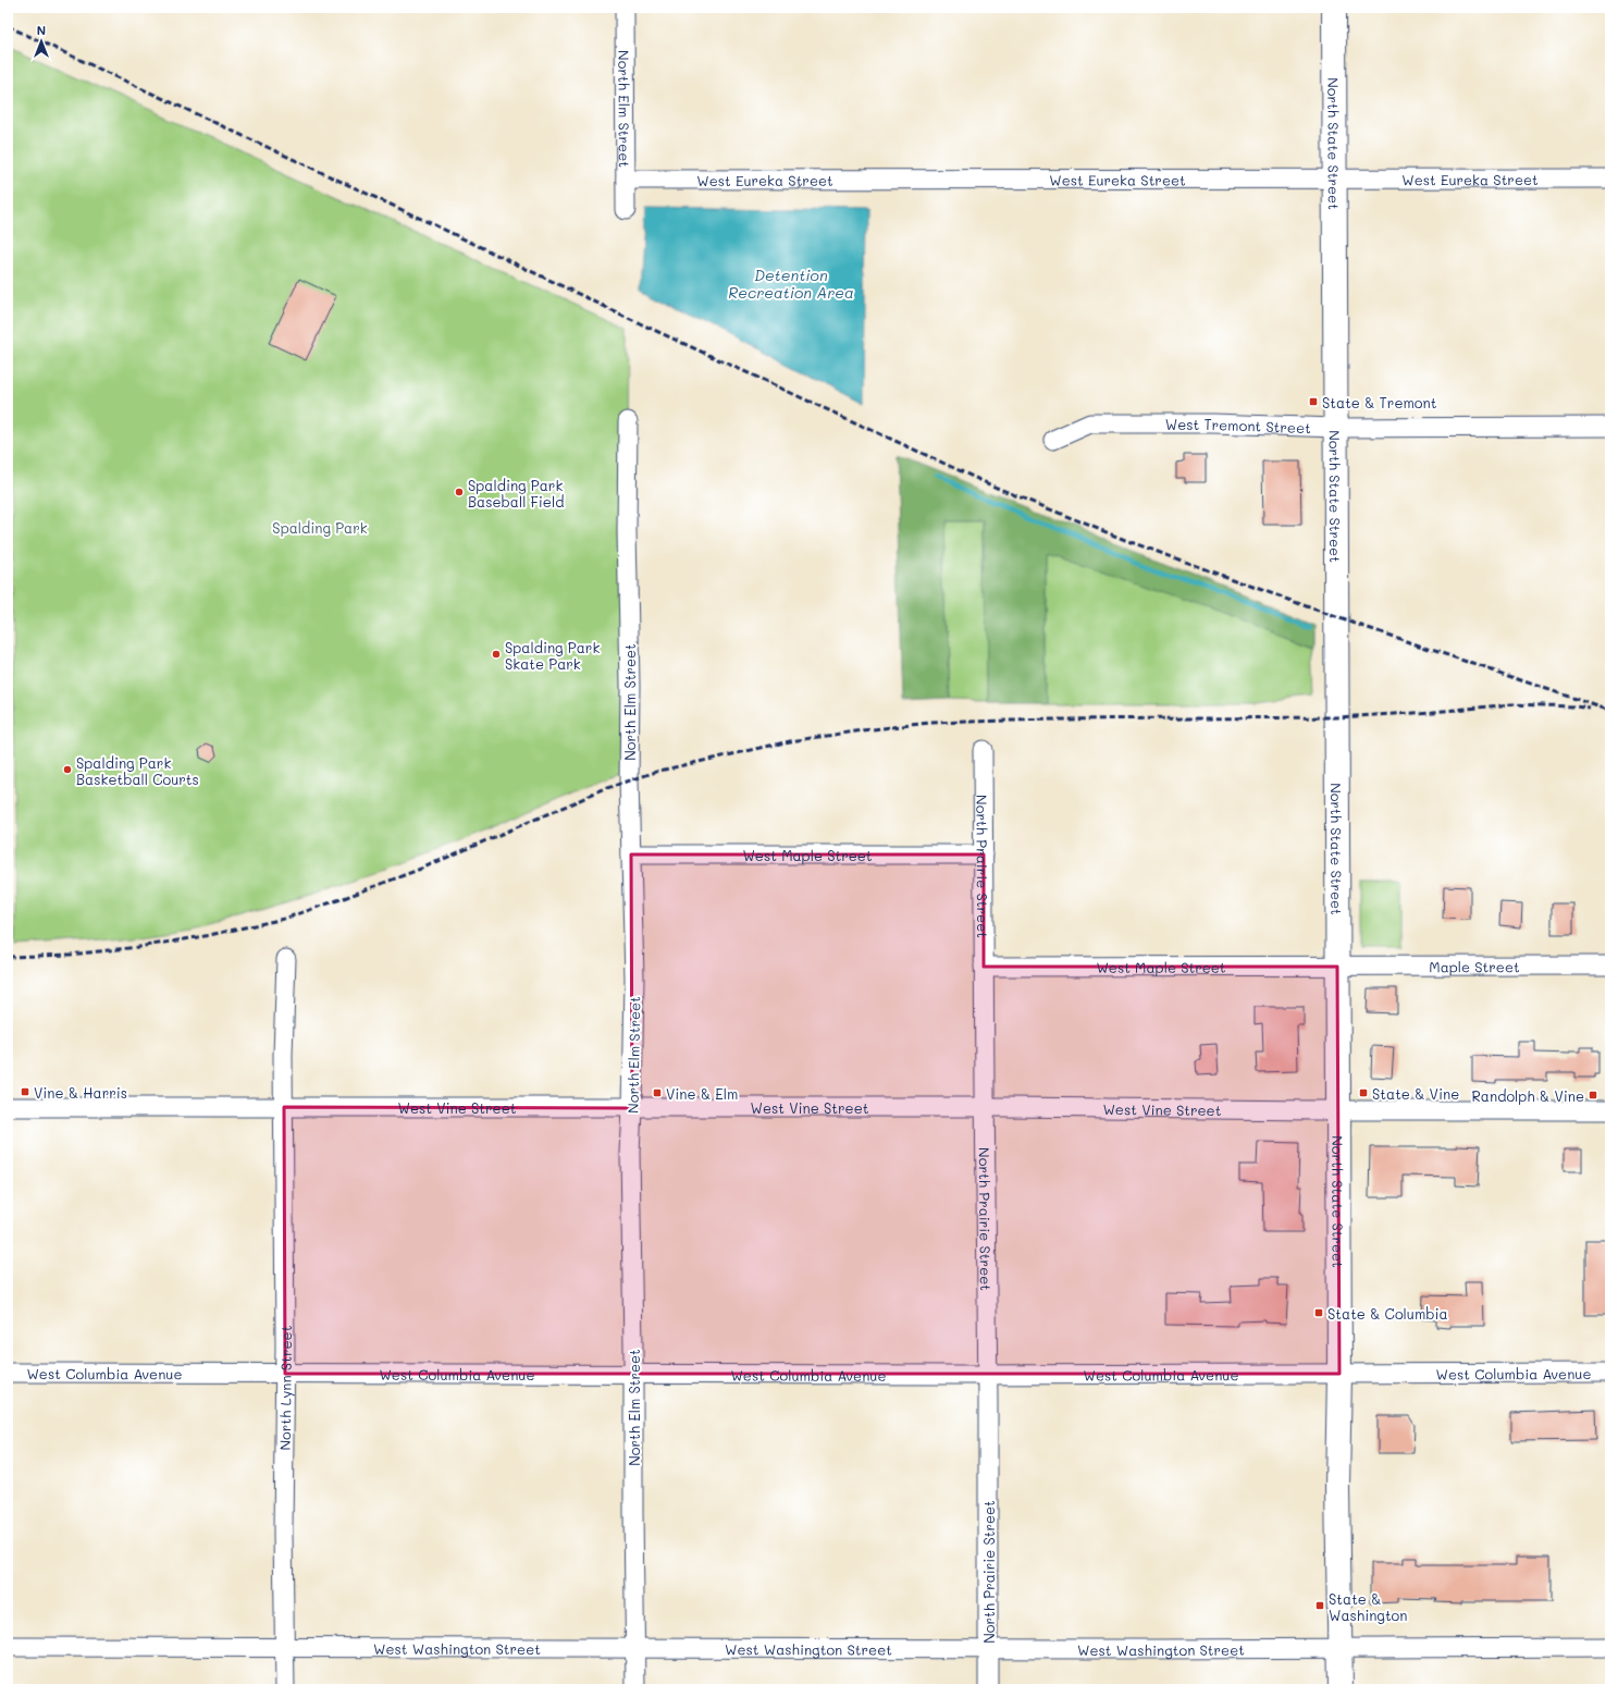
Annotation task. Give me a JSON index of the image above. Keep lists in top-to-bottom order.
{
  "streets": {
    "main road": ["North State Street"],
    "street": [
      "North Elm Street",
      "West Eureka Street",
      "West Tremont Street",
      "West Maple Street",
      "North Prairie Street",
      "Maple Street",
      "West Vine Street",
      "West Columbia Avenue",
      "North Lynn Street",
      "West Washington Street"
    ]
  },
  "crossings": [
    ["North Elm Street", "West Eureka Street"],
    ["North Elm Street", "West Maple Street"],
    ["North Elm Street", "West Vine Street"],
    ["North Elm Street", "West Columbia Avenue"],
    ["North Elm Street", "West Washington Street"],
    ["North State Street", "West Eureka Street"],
    ["North State Street", "West Tremont Street"],
    ["North State Street", "West Maple Street"],
    ["North State Street", "Maple Street"],
    ["North State Street", "West Vine Street"],
    ["North State Street", "West Columbia Avenue"],
    ["North State Street", "West Washington Street"],
    ["West Maple Street", "North Prairie Street"],
    ["West Maple Street", "Maple Street"],
    ["North Prairie Street", "West Vine Street"],
    ["North Prairie Street", "West Columbia Avenue"],
    ["North Prairie Street", "West Washington Street"],
    ["West Vine Street", "North Lynn Street"],
    ["West Columbia Avenue", "North Lynn Street"],
    ["North Lynn Street", "West Washington Street"]
  ],
  "water": ["Detention Recreation Area"],
  "parks": ["Spalding Park"],
  "places": {
    "transit": [
      "State & Tremont",
      "Vine & Harris",
      "Vine & Elm",
      "State & Vine",
      "Randolph & Vine",
      "State & Columbia",
      "State & Washington"
    ],
    "other": ["Spalding Park Baseball Field", "Spalding Park Skate Park", "Spalding Park Basketball Courts"]
  },
  "north": "top"
}
